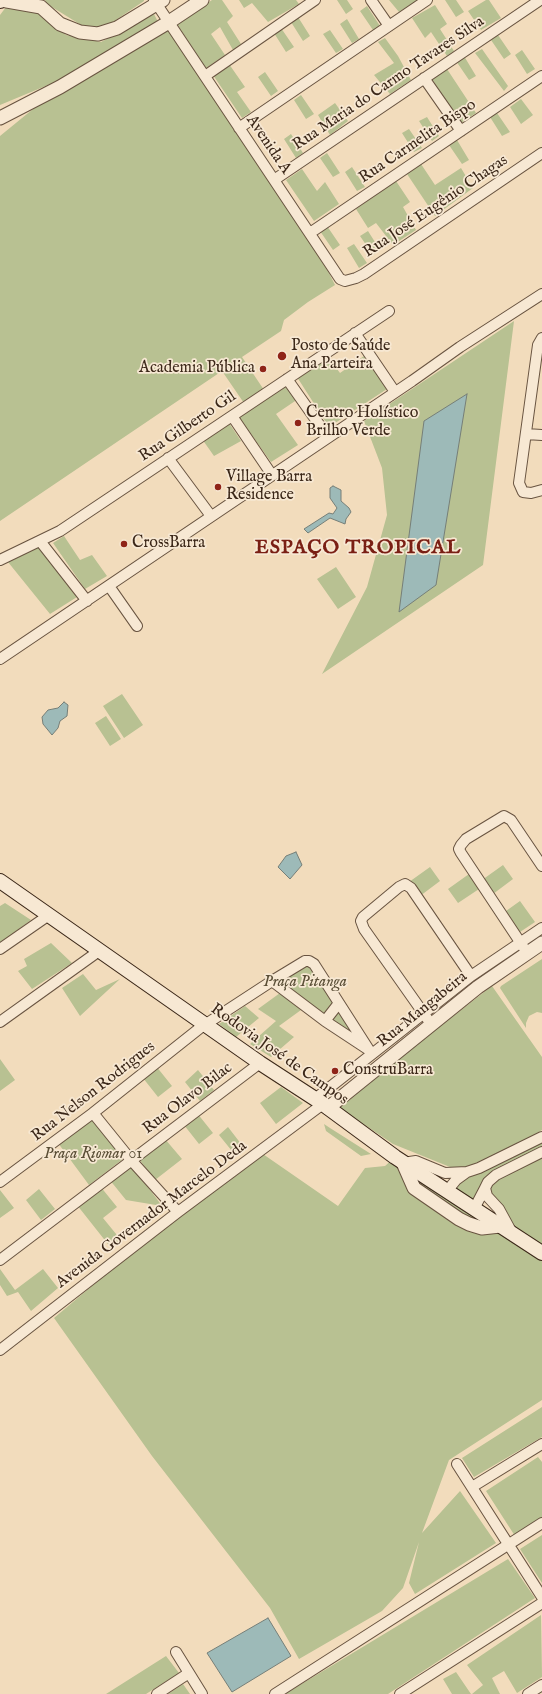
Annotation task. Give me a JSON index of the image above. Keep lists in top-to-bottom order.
{
  "streets": {
    "main road": ["Rodovia José de Campos"],
    "street": [
      "Rua Maria do Carmo Tavares Silva",
      "Rua Carmelita Bispo",
      "Avenida A",
      "Rua José Eugênio Chagas",
      "Rua Gilberto Gil",
      "Rua Mangabeira",
      "Rua Nelson Rodrigues",
      "Rua Olavo Bilac",
      "Avenida Governador Marcelo Deda"
    ]
  },
  "crossings": [
    ["Rua Maria do Carmo Tavares Silva", "Avenida A"],
    ["Rua Carmelita Bispo", "Avenida A"],
    ["Avenida A", "Rua José Eugênio Chagas"],
    ["Rua Mangabeira", "Rodovia José de Campos"],
    ["Rua Mangabeira", "Avenida Governador Marcelo Deda"],
    ["Rodovia José de Campos", "Rua Nelson Rodrigues"],
    ["Rodovia José de Campos", "Rua Olavo Bilac"],
    ["Rodovia José de Campos", "Avenida Governador Marcelo Deda"]
  ],
  "districts": ["ESPAÇO TROPICAL"],
  "parks": ["Praça Pitanga", "Praça Riomar 01"],
  "places": [
    "Posto de Saúde Ana Parteira",
    "Academia Pública",
    "Centro Holístico Brilho Verde",
    "Village Barra Residence",
    "CrossBarra",
    "ConstruBarra"
  ]
}
